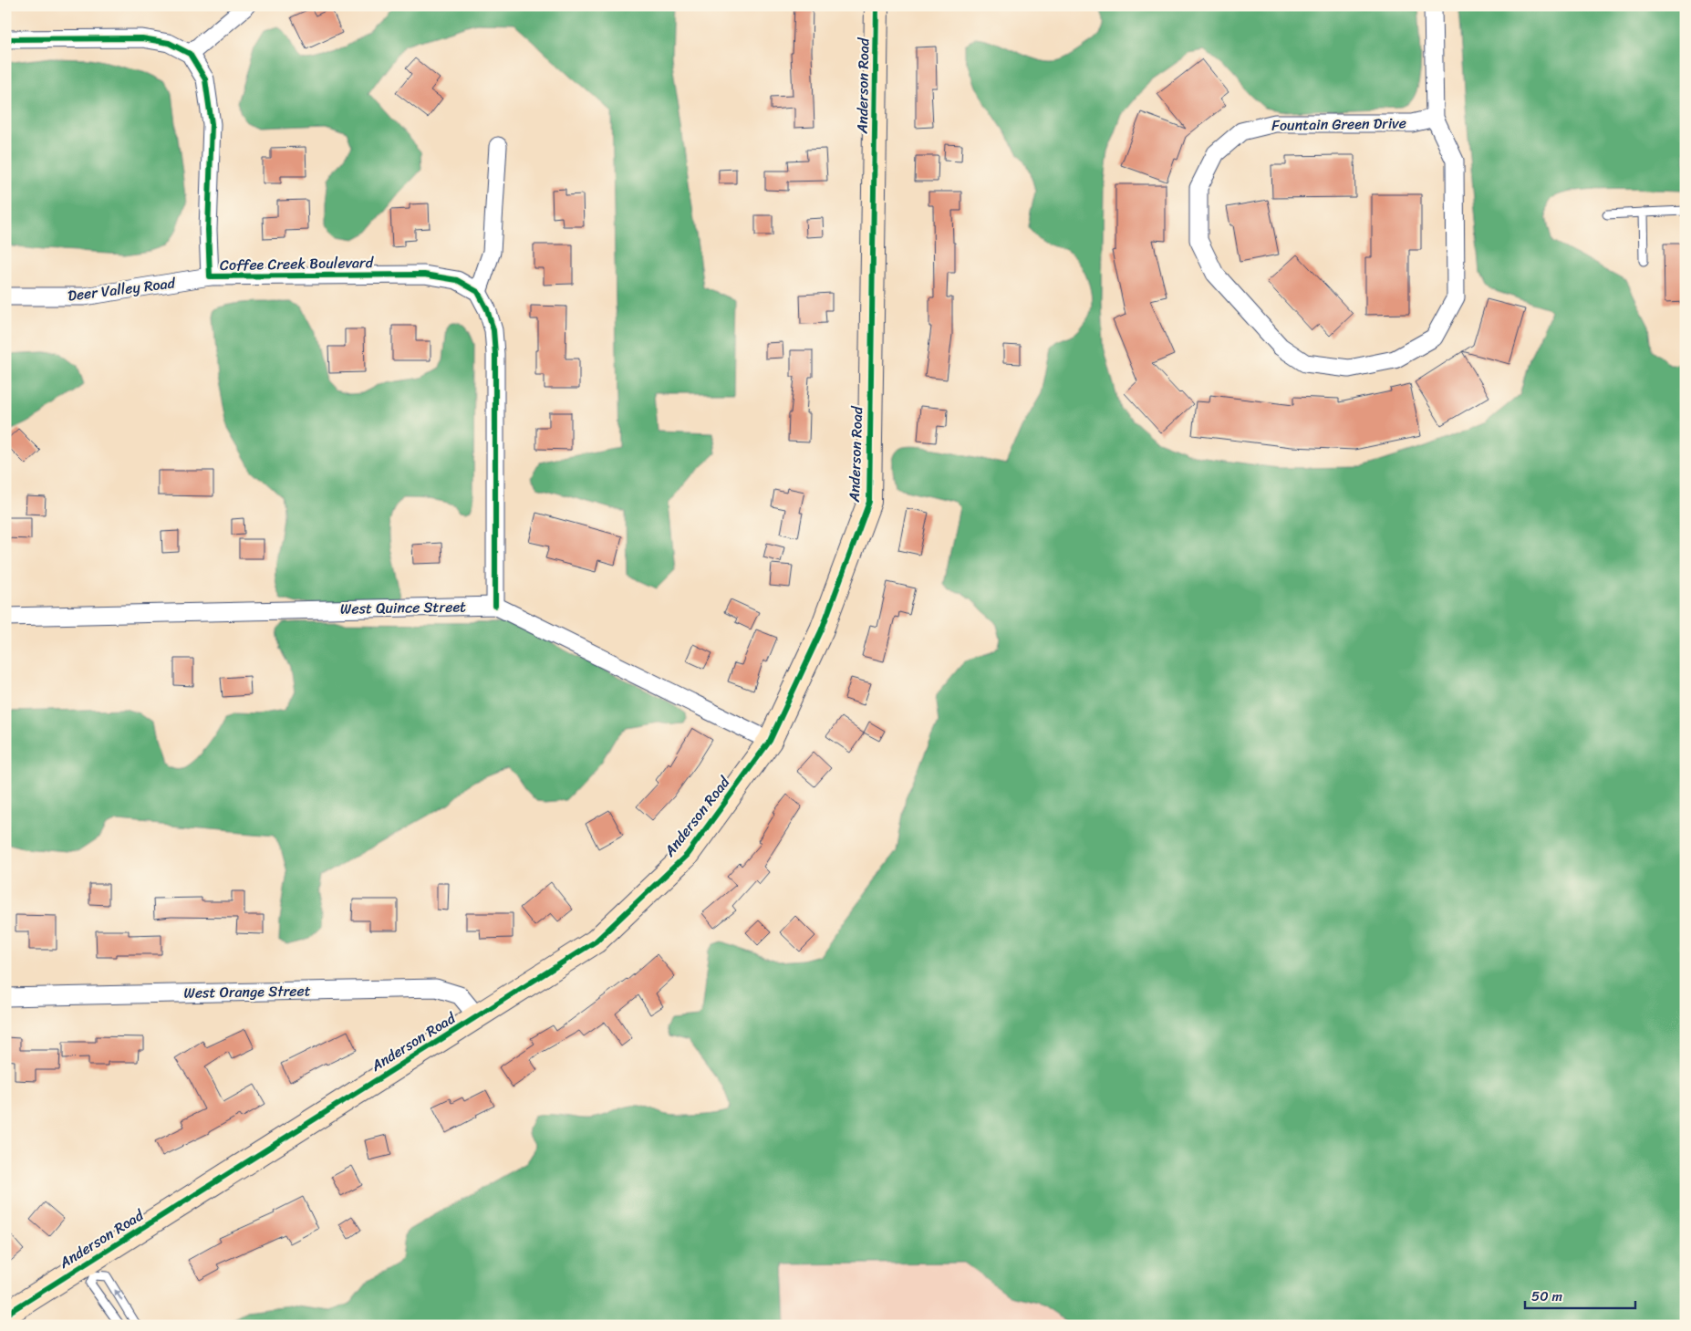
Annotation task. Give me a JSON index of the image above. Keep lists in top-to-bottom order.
{
  "streets": {
    "street": [
      "Anderson Road",
      "Fountain Green Drive",
      "Coffee Creek Boulevard",
      "Deer Valley Road",
      "West Quince Street",
      "West Orange Street"
    ]
  },
  "crossings": [
    ["Anderson Road", "West Quince Street"],
    ["Anderson Road", "West Orange Street"],
    ["Coffee Creek Boulevard", "Deer Valley Road"]
  ],
  "scale_bar": "50 m"
}
